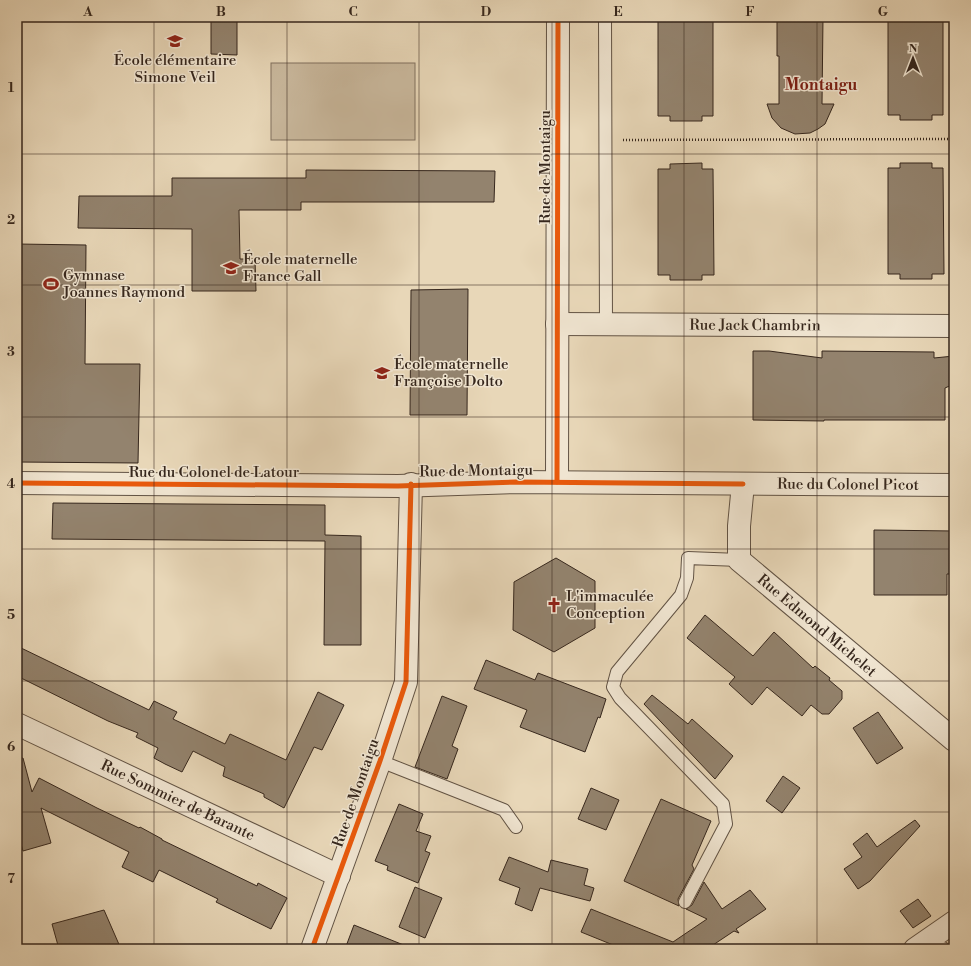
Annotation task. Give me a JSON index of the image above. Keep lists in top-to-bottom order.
{
  "streets": {
    "street": [
      "Rue de Montaigu",
      "Rue Jack Chambrin",
      "Rue du Colonel de Latour",
      "Rue du Colonel Picot",
      "Rue Edmond Michelet",
      "Rue Sommier de Barante"
    ]
  },
  "crossings": [
    ["Rue de Montaigu", "Rue Jack Chambrin"],
    ["Rue de Montaigu", "Rue du Colonel de Latour"],
    ["Rue de Montaigu", "Rue du Colonel Picot"],
    ["Rue de Montaigu", "Rue Sommier de Barante"]
  ],
  "districts": ["Montaigu"],
  "places": {
    "school or university": ["École élémentaire Simone Veil", "École maternelle France Gall", "École maternelle Françoise Dolto"],
    "sports": ["Gymnase Joannes Raymond"],
    "church": ["L'immaculée Conception"]
  },
  "north": "top",
  "grid": {
    "columns": [
      "A",
      "B",
      "C",
      "D",
      "E",
      "F",
      "G"
    ],
    "rows": [
      "1",
      "2",
      "3",
      "4",
      "5",
      "6",
      "7"
    ]
  }
}
